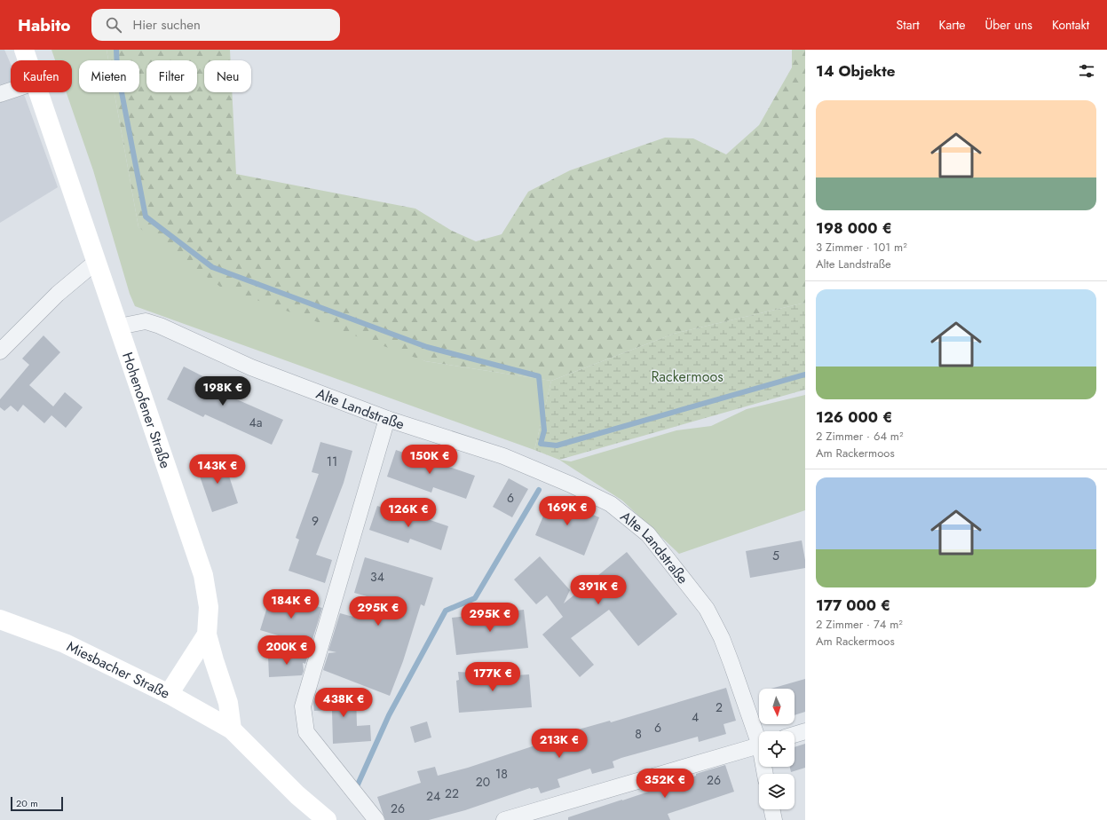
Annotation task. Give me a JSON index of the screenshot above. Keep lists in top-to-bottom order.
{
  "streets": {
    "main road": ["Hohenofener Straße", "Miesbacher Straße"],
    "street": ["Alte Landstraße"]
  },
  "crossings": [
    ["Alte Landstraße", "Hohenofener Straße"],
    ["Hohenofener Straße", "Miesbacher Straße"]
  ],
  "parks": ["Rackermoos"],
  "house_numbers": [
    "4a",
    "11",
    "6",
    "9",
    "5",
    "34",
    "2",
    "4",
    "6",
    "8",
    "18",
    "26",
    "20",
    "22",
    "24",
    "26"
  ],
  "scale_bar": "20 m",
  "north": "bottom",
  "page": {
    "header": "Habito",
    "search": "Hier suchen",
    "nav": [
      "Start",
      "Karte",
      "Über uns",
      "Kontakt"
    ],
    "heading": "14 Objekte",
    "chip": [
      "Kaufen",
      "Mieten",
      "Filter",
      "Neu"
    ],
    "list": [
      {
        "name": "198 000 €",
        "note": "3 Zimmer · 101 m² · Alte Landstraße"
      },
      {
        "name": "126 000 €",
        "note": "2 Zimmer · 64 m² · Am Rackermoos"
      },
      {
        "name": "177 000 €",
        "note": "2 Zimmer · 74 m² · Am Rackermoos"
      }
    ],
    "price": [
      "198K €",
      "150K €",
      "143K €",
      "169K €",
      "126K €",
      "391K €",
      "184K €",
      "295K €",
      "295K €",
      "200K €",
      "177K €",
      "438K €",
      "213K €",
      "352K €"
    ],
    "scale": "20 m"
  }
}
